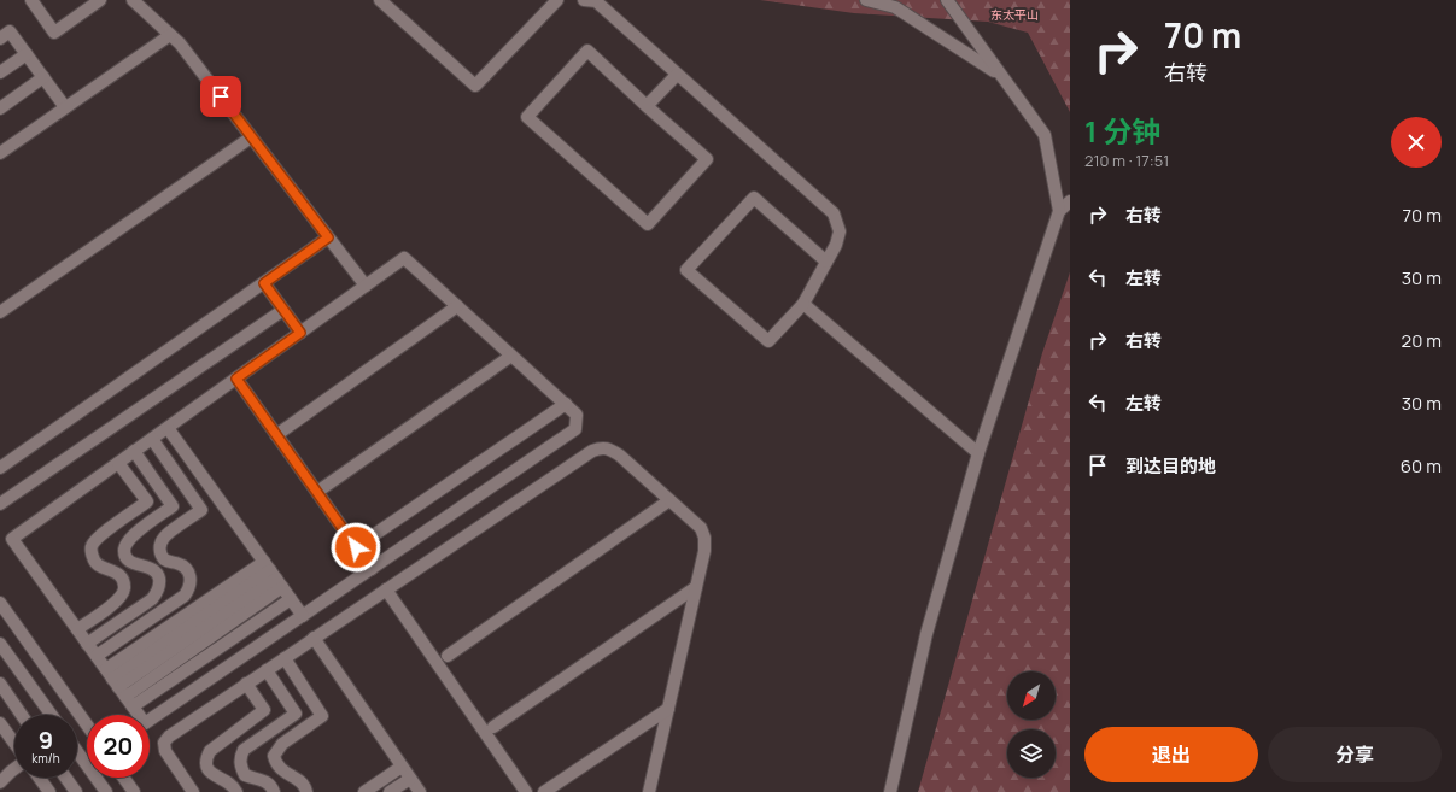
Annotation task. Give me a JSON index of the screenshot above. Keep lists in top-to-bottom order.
{
  "parks": ["东太平山"],
  "north": "bottom left",
  "page": {
    "turn": ["70 m", "右转"],
    "heading": ["1 分钟", "210 m · 17:51"],
    "list": [
      {
        "name": "右转",
        "value": "70 m"
      },
      {
        "name": "左转",
        "value": "30 m"
      },
      {
        "name": "右转",
        "value": "20 m"
      },
      {
        "name": "左转",
        "value": "30 m"
      },
      {
        "name": "到达目的地",
        "value": "60 m"
      }
    ],
    "speed": "9 km/h",
    "limit": "20",
    "buttons": ["退出", "分享"]
  }
}
